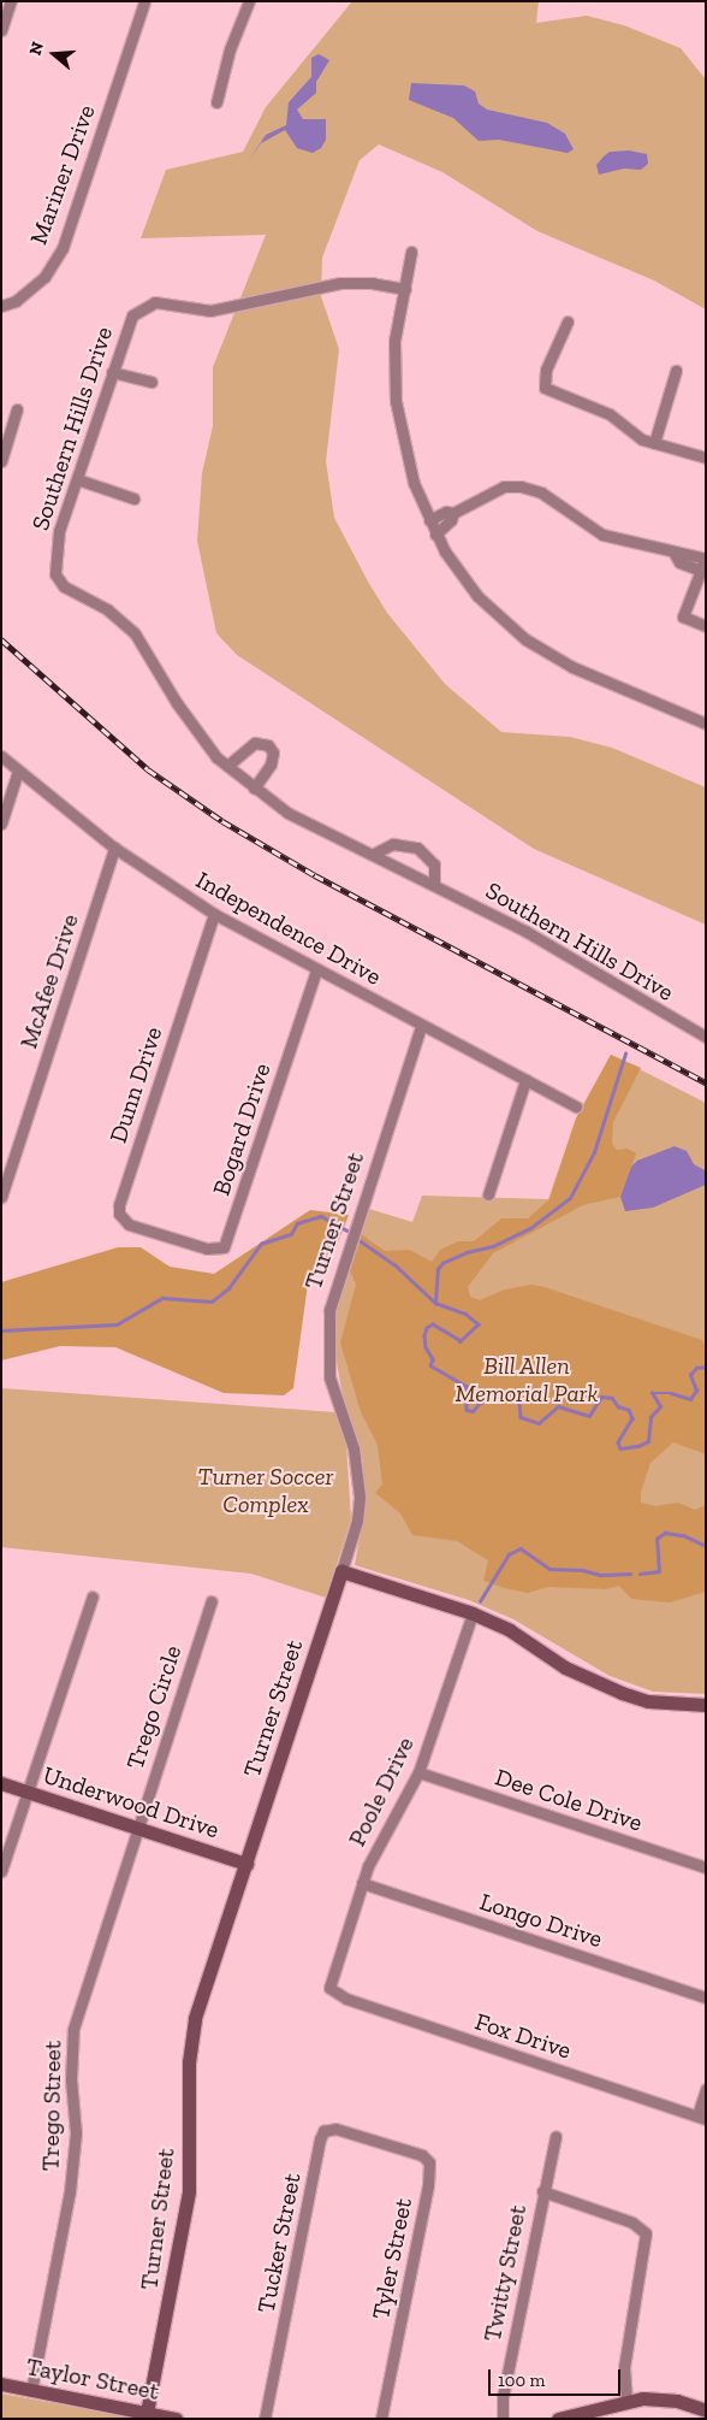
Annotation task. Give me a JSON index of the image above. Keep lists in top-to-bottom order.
{
  "streets": {
    "street": [
      "Mariner Drive",
      "Southern Hills Drive",
      "Independence Drive",
      "McAfee Drive",
      "Dunn Drive",
      "Bogard Drive",
      "Turner Street",
      "Trego Circle",
      "Poole Drive",
      "Dee Cole Drive",
      "Underwood Drive",
      "Longo Drive",
      "Fox Drive",
      "Trego Street",
      "Tucker Street",
      "Tyler Street",
      "Twitty Street",
      "Taylor Street"
    ]
  },
  "crossings": [
    ["Independence Drive", "McAfee Drive"],
    ["Independence Drive", "Dunn Drive"],
    ["Independence Drive", "Bogard Drive"],
    ["Independence Drive", "Turner Street"],
    ["Dunn Drive", "Bogard Drive"],
    ["Turner Street", "Underwood Drive"],
    ["Turner Street", "Taylor Street"],
    ["Trego Circle", "Underwood Drive"],
    ["Trego Circle", "Trego Street"],
    ["Poole Drive", "Dee Cole Drive"],
    ["Poole Drive", "Longo Drive"],
    ["Poole Drive", "Fox Drive"],
    ["Underwood Drive", "Trego Street"],
    ["Trego Street", "Taylor Street"],
    ["Tucker Street", "Tyler Street"]
  ],
  "parks": ["Bill Allen Memorial Park", "Turner Soccer Complex"],
  "scale_bar": "100 m",
  "north": "left"
}
